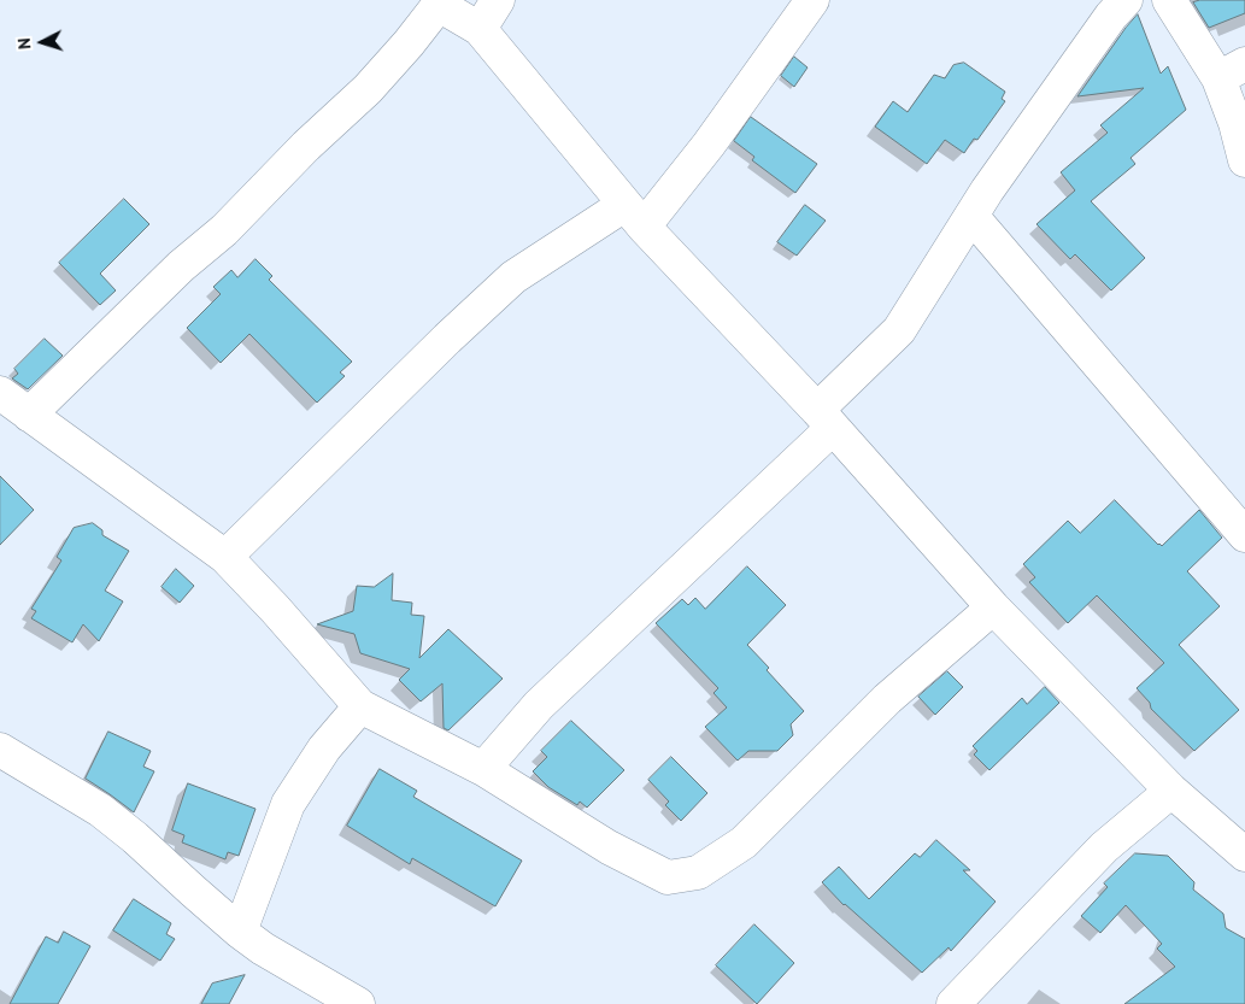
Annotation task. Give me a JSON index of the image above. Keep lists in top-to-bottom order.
{
  "north": "left"
}
